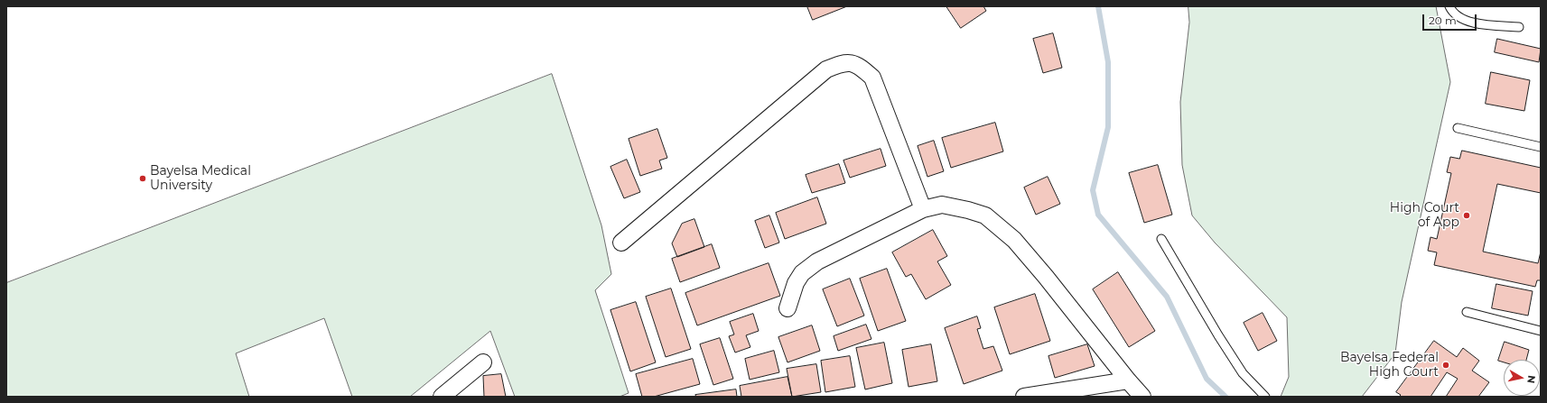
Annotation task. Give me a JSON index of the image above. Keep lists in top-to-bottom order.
{
  "places": ["Bayelsa Medical University", "High Court of App", "Bayelsa Federal High Court"],
  "scale_bar": "20 m",
  "north": "right"
}
